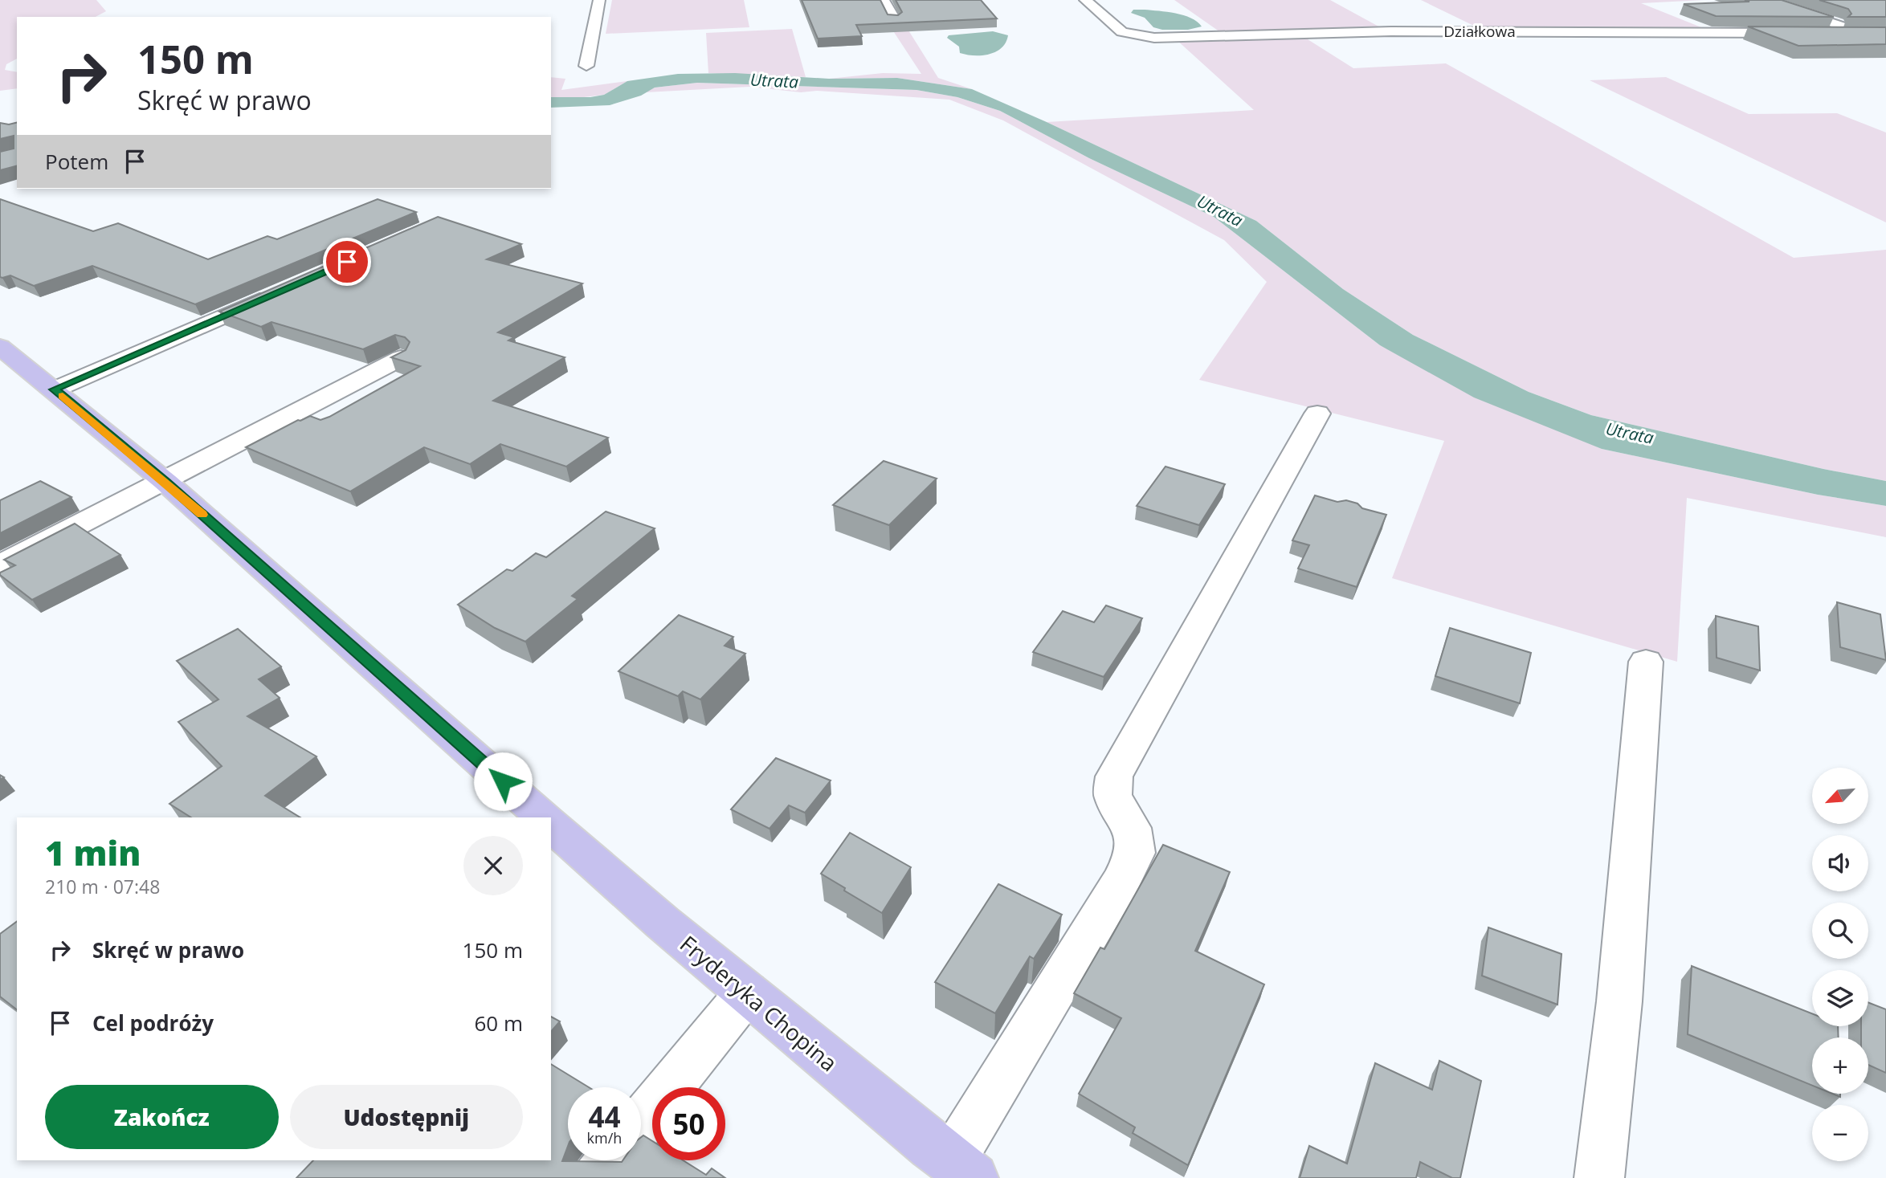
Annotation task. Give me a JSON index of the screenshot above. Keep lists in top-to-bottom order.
{
  "streets": {
    "main road": ["Fryderyka Chopina"],
    "street": ["Działkowa"]
  },
  "water": ["Utrata"],
  "north": "bottom left",
  "page": {
    "turn": ["150 m", "Skręć w prawo"],
    "then": "Potem",
    "map_buttons": ["+", "−"],
    "heading": ["1 min", "210 m · 07:48"],
    "list": [
      {
        "name": "Skręć w prawo",
        "value": "150 m"
      },
      {
        "name": "Cel podróży",
        "value": "60 m"
      }
    ],
    "buttons": ["Zakończ", "Udostępnij"],
    "speed": "44 km/h",
    "limit": "50"
  }
}
